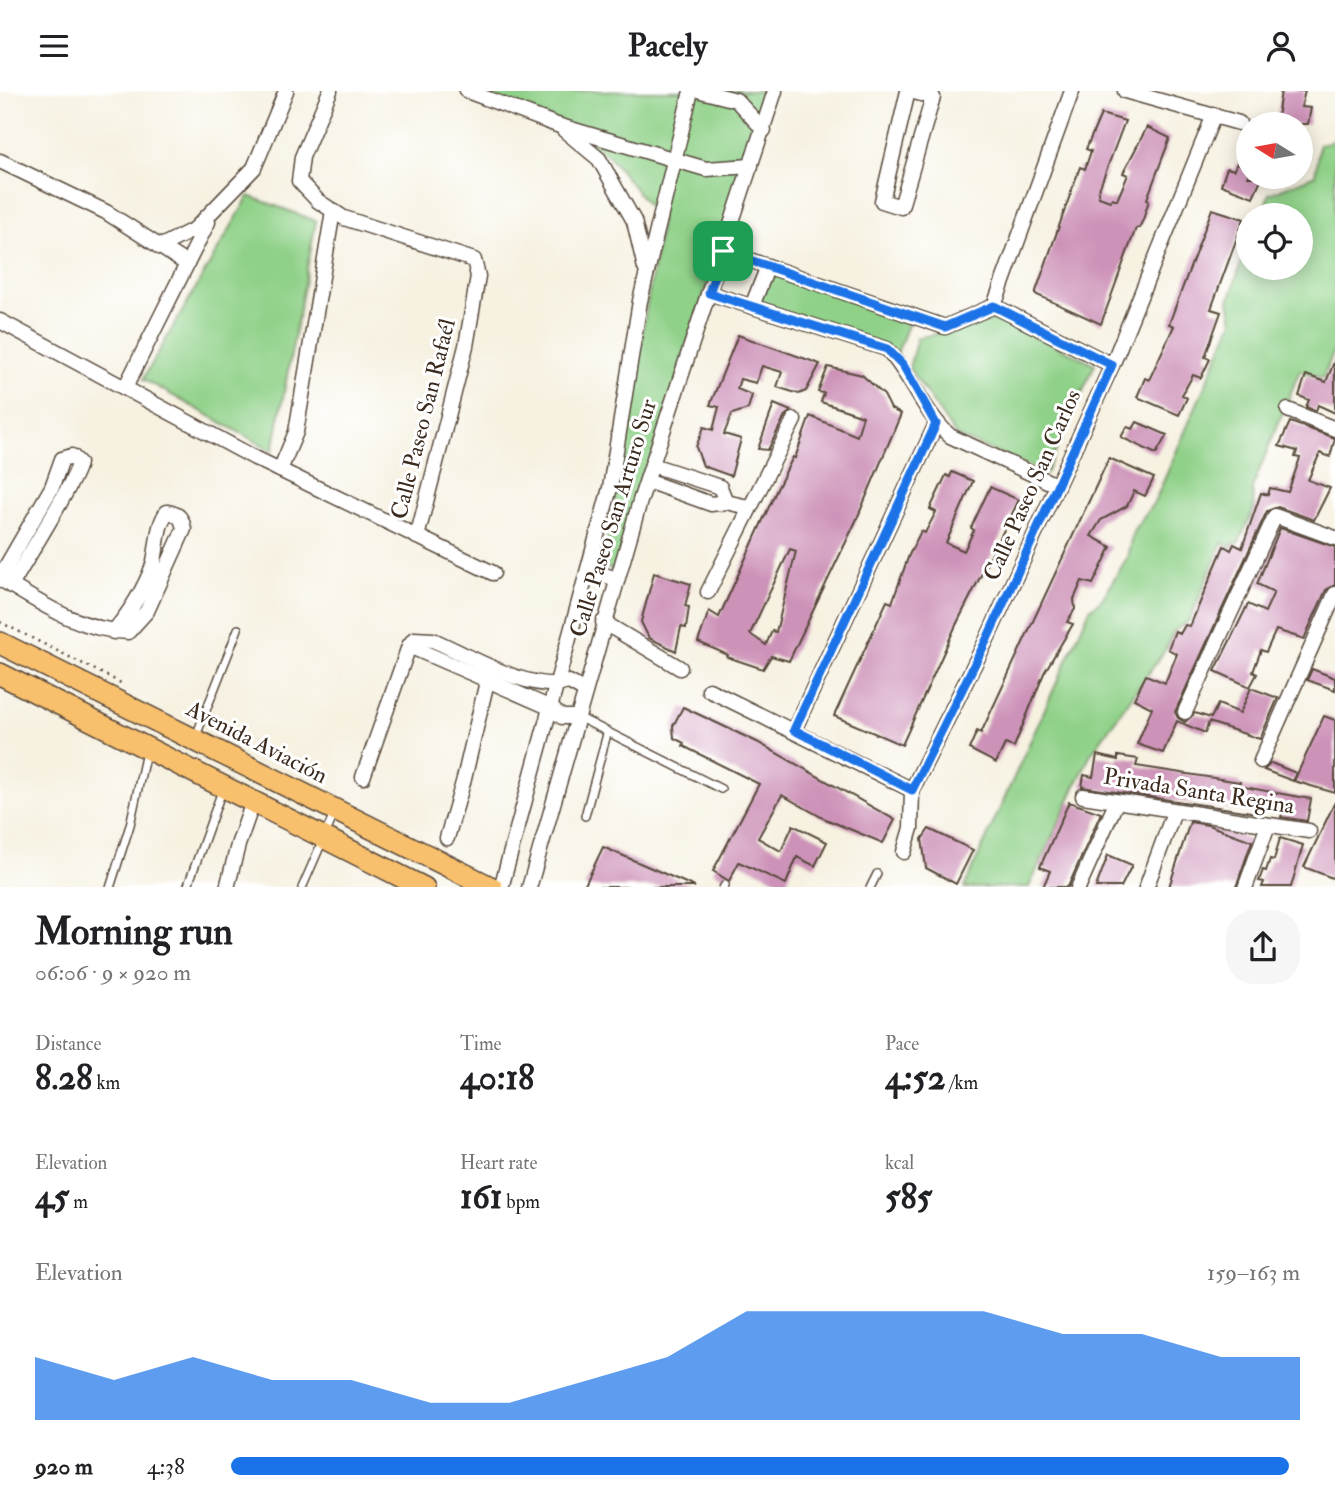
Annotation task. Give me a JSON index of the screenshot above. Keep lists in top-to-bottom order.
{
  "streets": {
    "main road": ["Avenida Aviación"],
    "street": [
      "Calle Paseo San Rafaél",
      "Calle Paseo San Carlos",
      "Calle Paseo San Arturo Sur",
      "Privada Santa Regina"
    ]
  },
  "north": "left",
  "page": {
    "header": "Pacely",
    "heading": ["Morning run", "06:06 · 9 × 920 m"],
    "stats": [
      ["Distance", "8.28 km"],
      ["Time", "40:18"],
      ["Pace", "4:52 /km"],
      ["Elevation", "45 m"],
      ["Heart rate", "161 bpm"],
      ["kcal", "585"]
    ],
    "chart": ["Elevation", "159–163 m"],
    "list": [
      {
        "name": "920 m",
        "note": "4:38"
      }
    ]
  }
}
